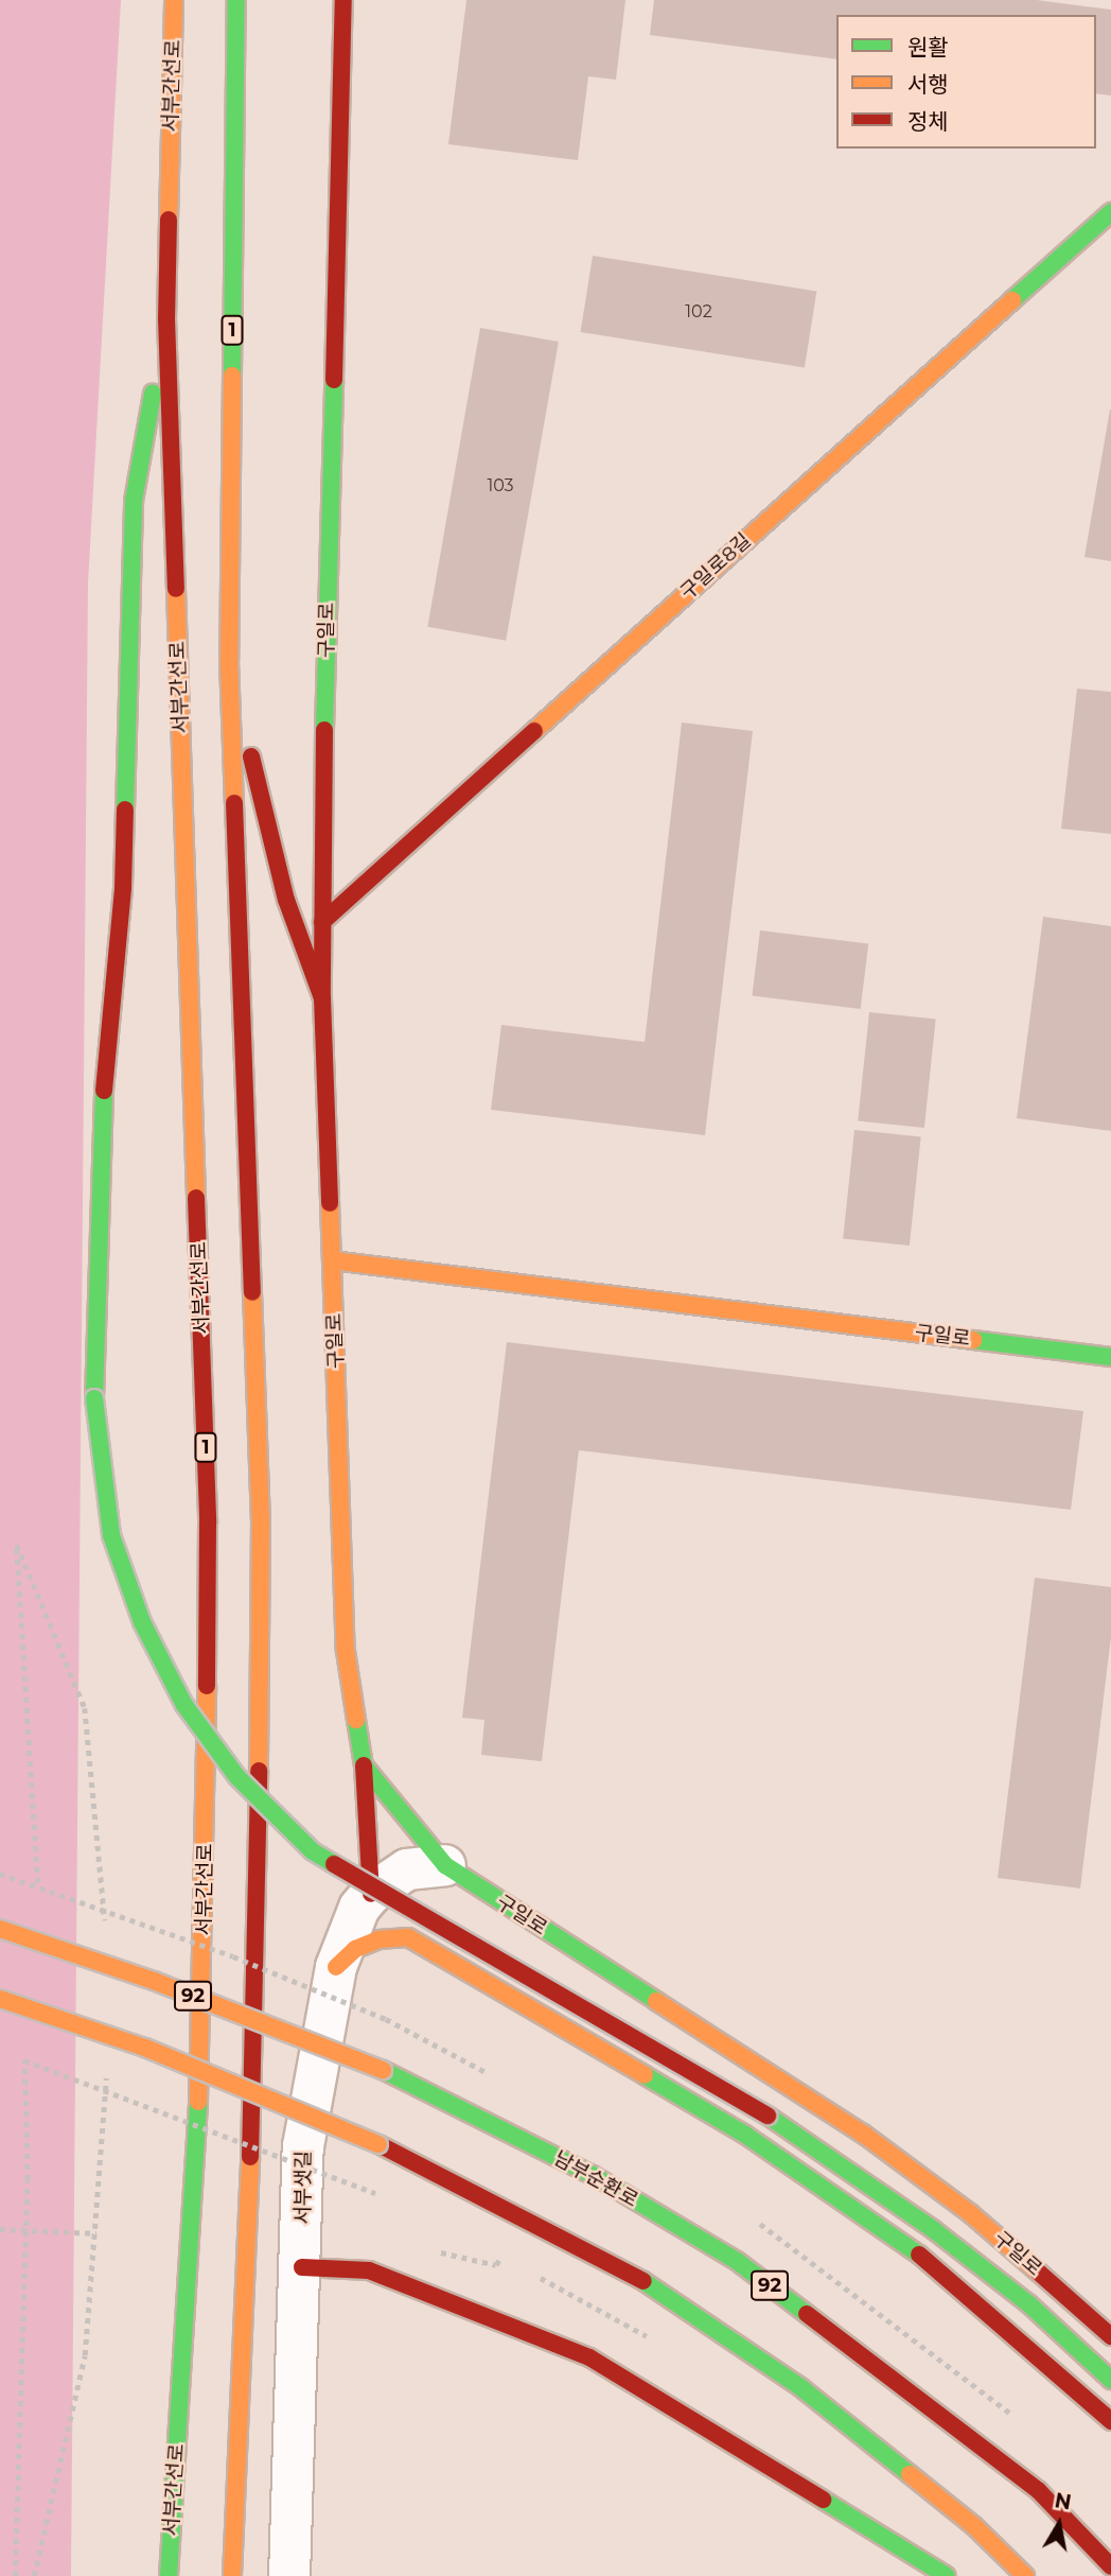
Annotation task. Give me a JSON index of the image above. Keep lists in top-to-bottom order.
{
  "streets": {
    "main road": [
      "서부간선로",
      "1",
      "구일로8길",
      "구일로",
      "92",
      "남부순환로"
    ],
    "street": ["서부샛길"]
  },
  "crossings": [
    ["구일로8길", "구일로"],
    ["구일로", "서부샛길"]
  ],
  "house_numbers": ["102", "103"],
  "legend": ["원활", "서행", "정체"],
  "north": "top"
}
